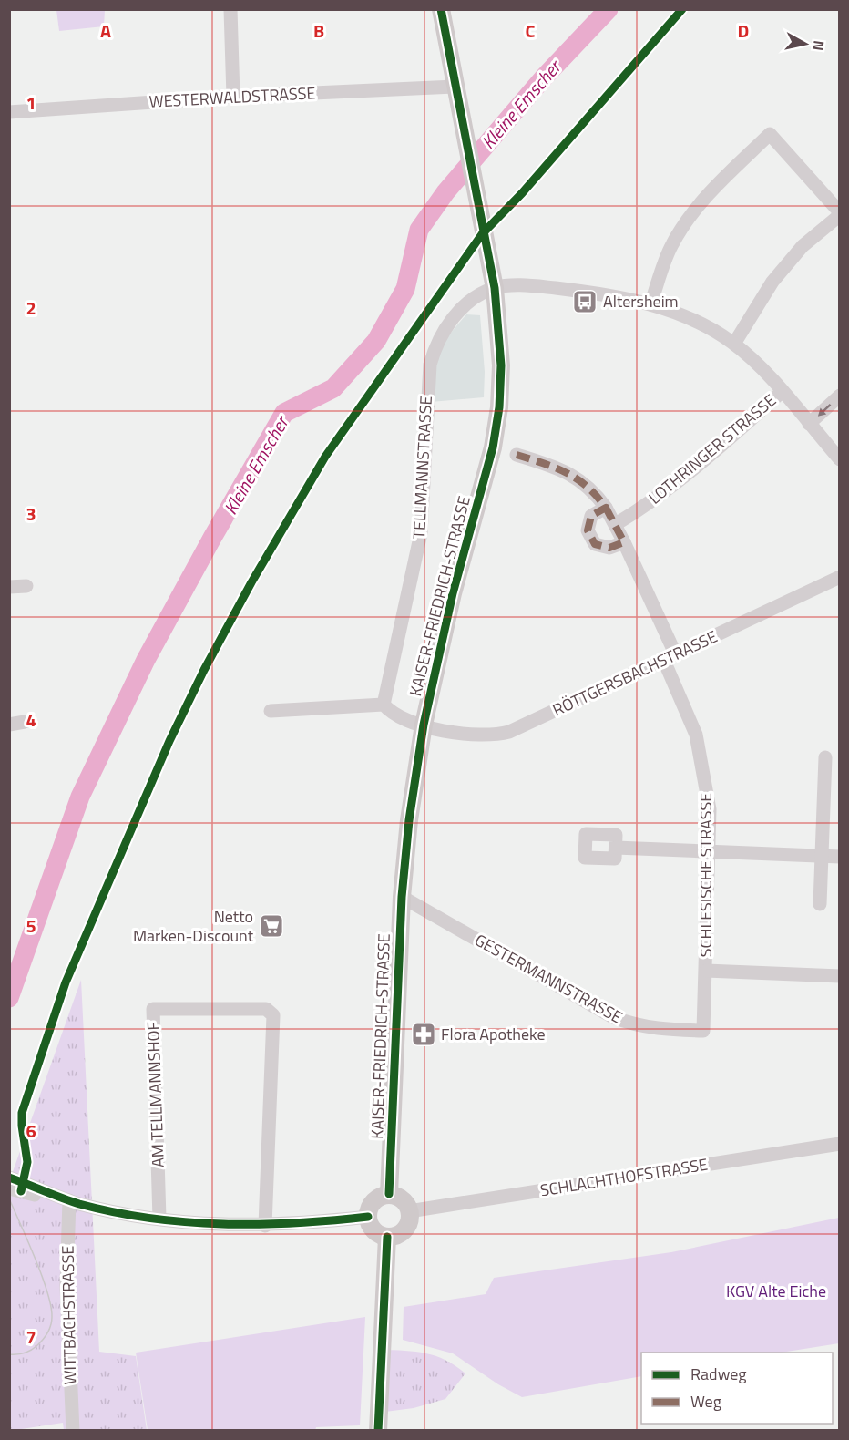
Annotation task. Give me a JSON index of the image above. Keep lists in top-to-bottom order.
{
  "streets": {
    "main road": ["KAISER-FRIEDRICH-STRASSE"],
    "street": [
      "WESTERWALDSTRASSE",
      "LOTHRINGER STRASSE",
      "TELLMANNSTRASSE",
      "RÖTTGERSBACHSTRASSE",
      "SCHLESISCHE STRASSE",
      "GESTERMANNSTRASSE",
      "AM TELLMANNSHOF",
      "SCHLACHTHOFSTRASSE",
      "WITTBACHSTRASSE"
    ]
  },
  "crossings": [
    ["WESTERWALDSTRASSE", "KAISER-FRIEDRICH-STRASSE"],
    ["LOTHRINGER STRASSE", "SCHLESISCHE STRASSE"],
    ["TELLMANNSTRASSE", "KAISER-FRIEDRICH-STRASSE"],
    ["KAISER-FRIEDRICH-STRASSE", "RÖTTGERSBACHSTRASSE"],
    ["KAISER-FRIEDRICH-STRASSE", "GESTERMANNSTRASSE"],
    ["KAISER-FRIEDRICH-STRASSE", "SCHLACHTHOFSTRASSE"],
    ["RÖTTGERSBACHSTRASSE", "SCHLESISCHE STRASSE"],
    ["SCHLESISCHE STRASSE", "GESTERMANNSTRASSE"]
  ],
  "water": ["Kleine Emscher"],
  "parks": ["KGV Alte Eiche"],
  "places": {
    "bus stop": ["Altersheim"],
    "supermarket": ["Netto Marken-Discount"],
    "pharmacy": ["Flora Apotheke"]
  },
  "legend": ["Radweg", "Weg"],
  "north": "right",
  "grid": {
    "columns": [
      "A",
      "B",
      "C",
      "D"
    ],
    "rows": [
      "1",
      "2",
      "3",
      "4",
      "5",
      "6",
      "7"
    ]
  }
}
